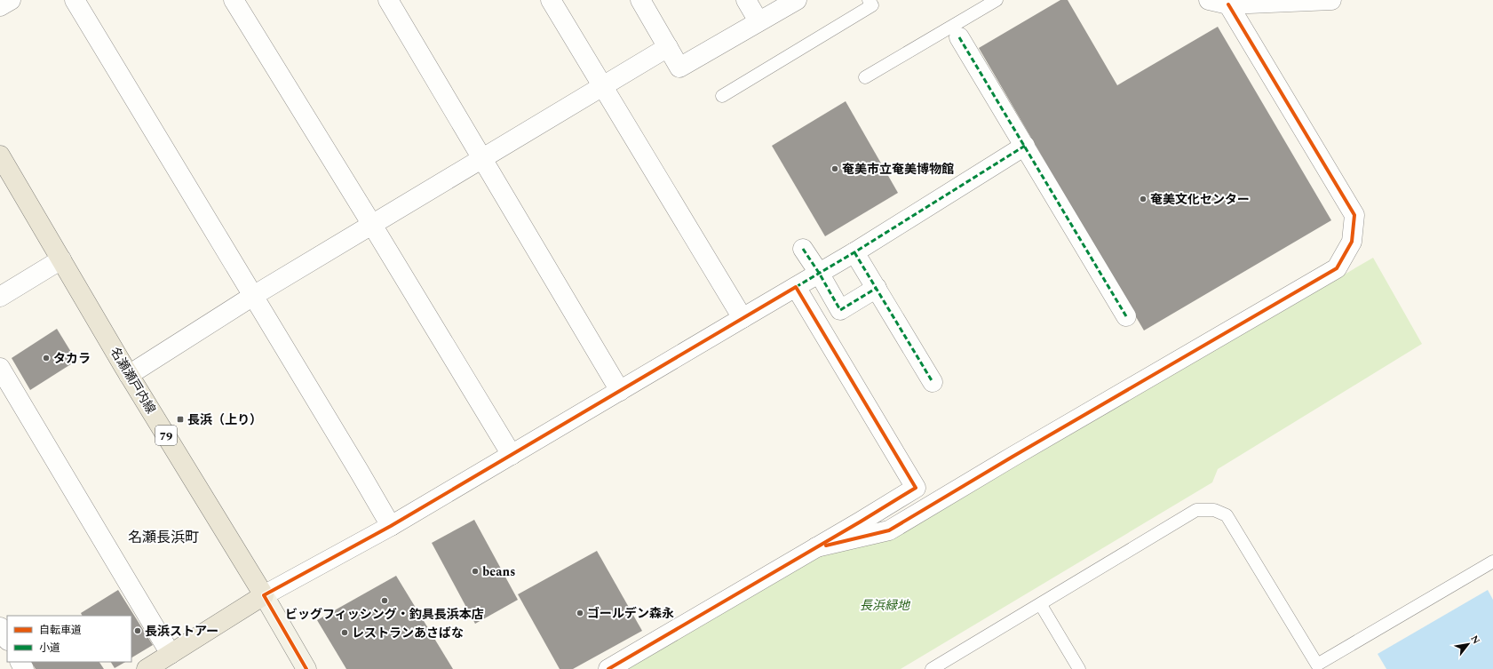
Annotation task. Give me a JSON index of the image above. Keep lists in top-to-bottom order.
{
  "streets": {
    "main road": ["名瀬瀬戸内線", "79"]
  },
  "districts": ["名瀬長浜町"],
  "parks": ["長浜緑地"],
  "places": {
    "other": [
      "奄美市立奄美博物館",
      "奄美文化センター",
      "タカラ",
      "beans",
      "ビッグフィッシング・釣具長浜本店",
      "ゴールデン森永",
      "長浜ストアー",
      "レストランあさばな"
    ],
    "transit": ["長浜（上り）"]
  },
  "legend": ["自転車道", "小道"],
  "north": "top right"
}
